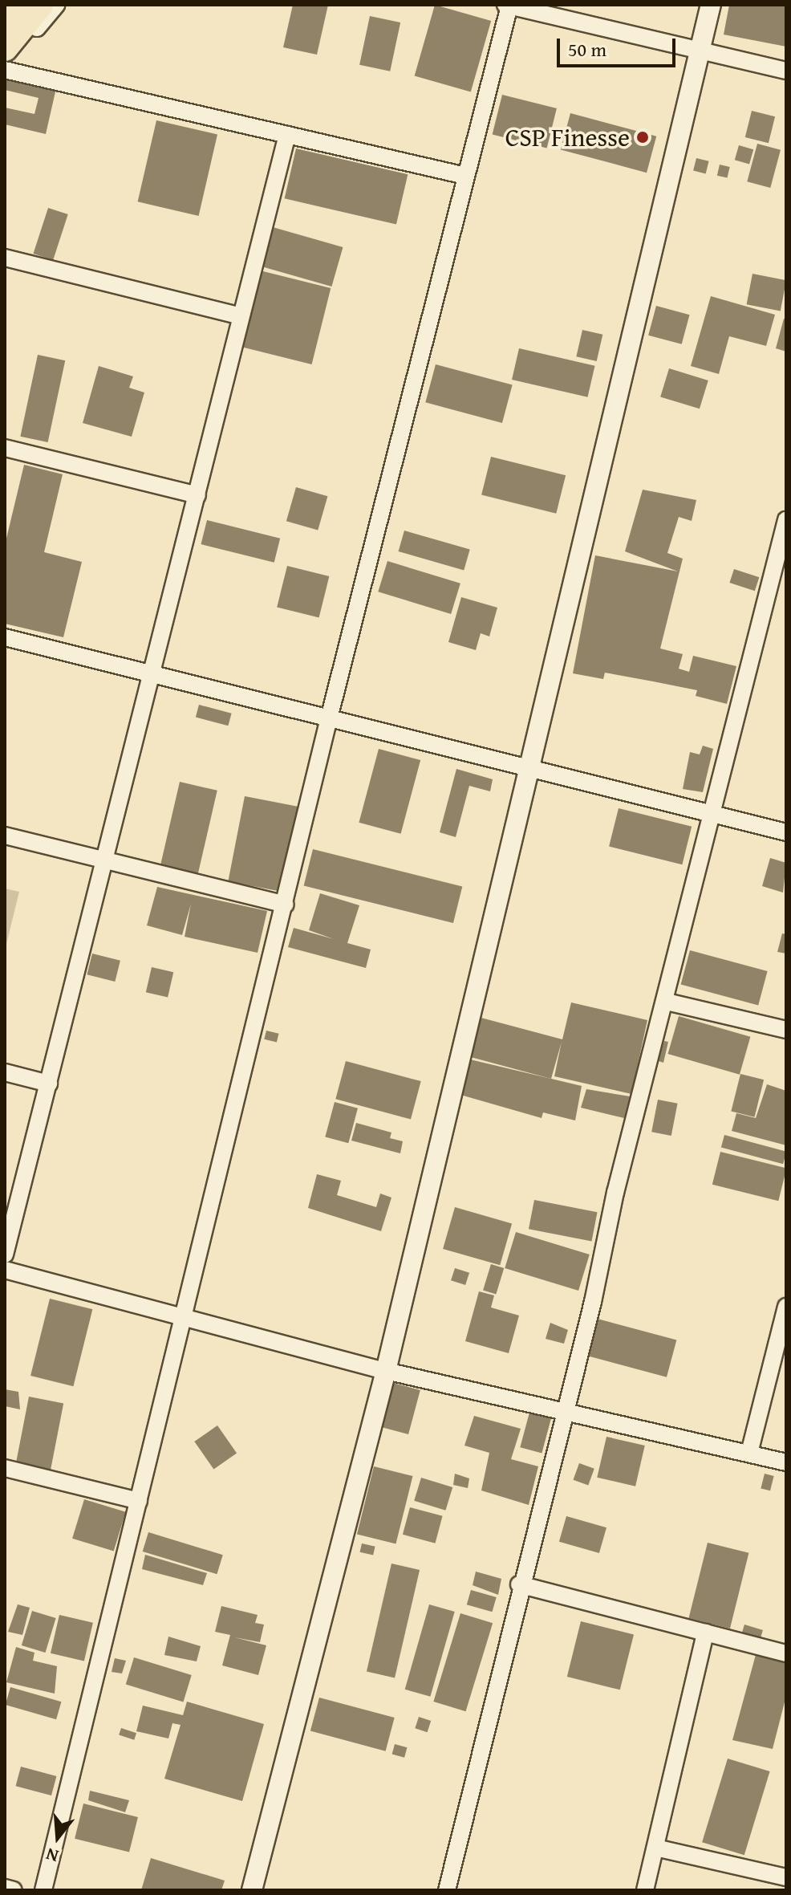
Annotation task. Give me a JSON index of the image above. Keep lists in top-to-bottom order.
{
  "places": ["CSP Finesse"],
  "scale_bar": "50 m",
  "north": "bottom"
}
